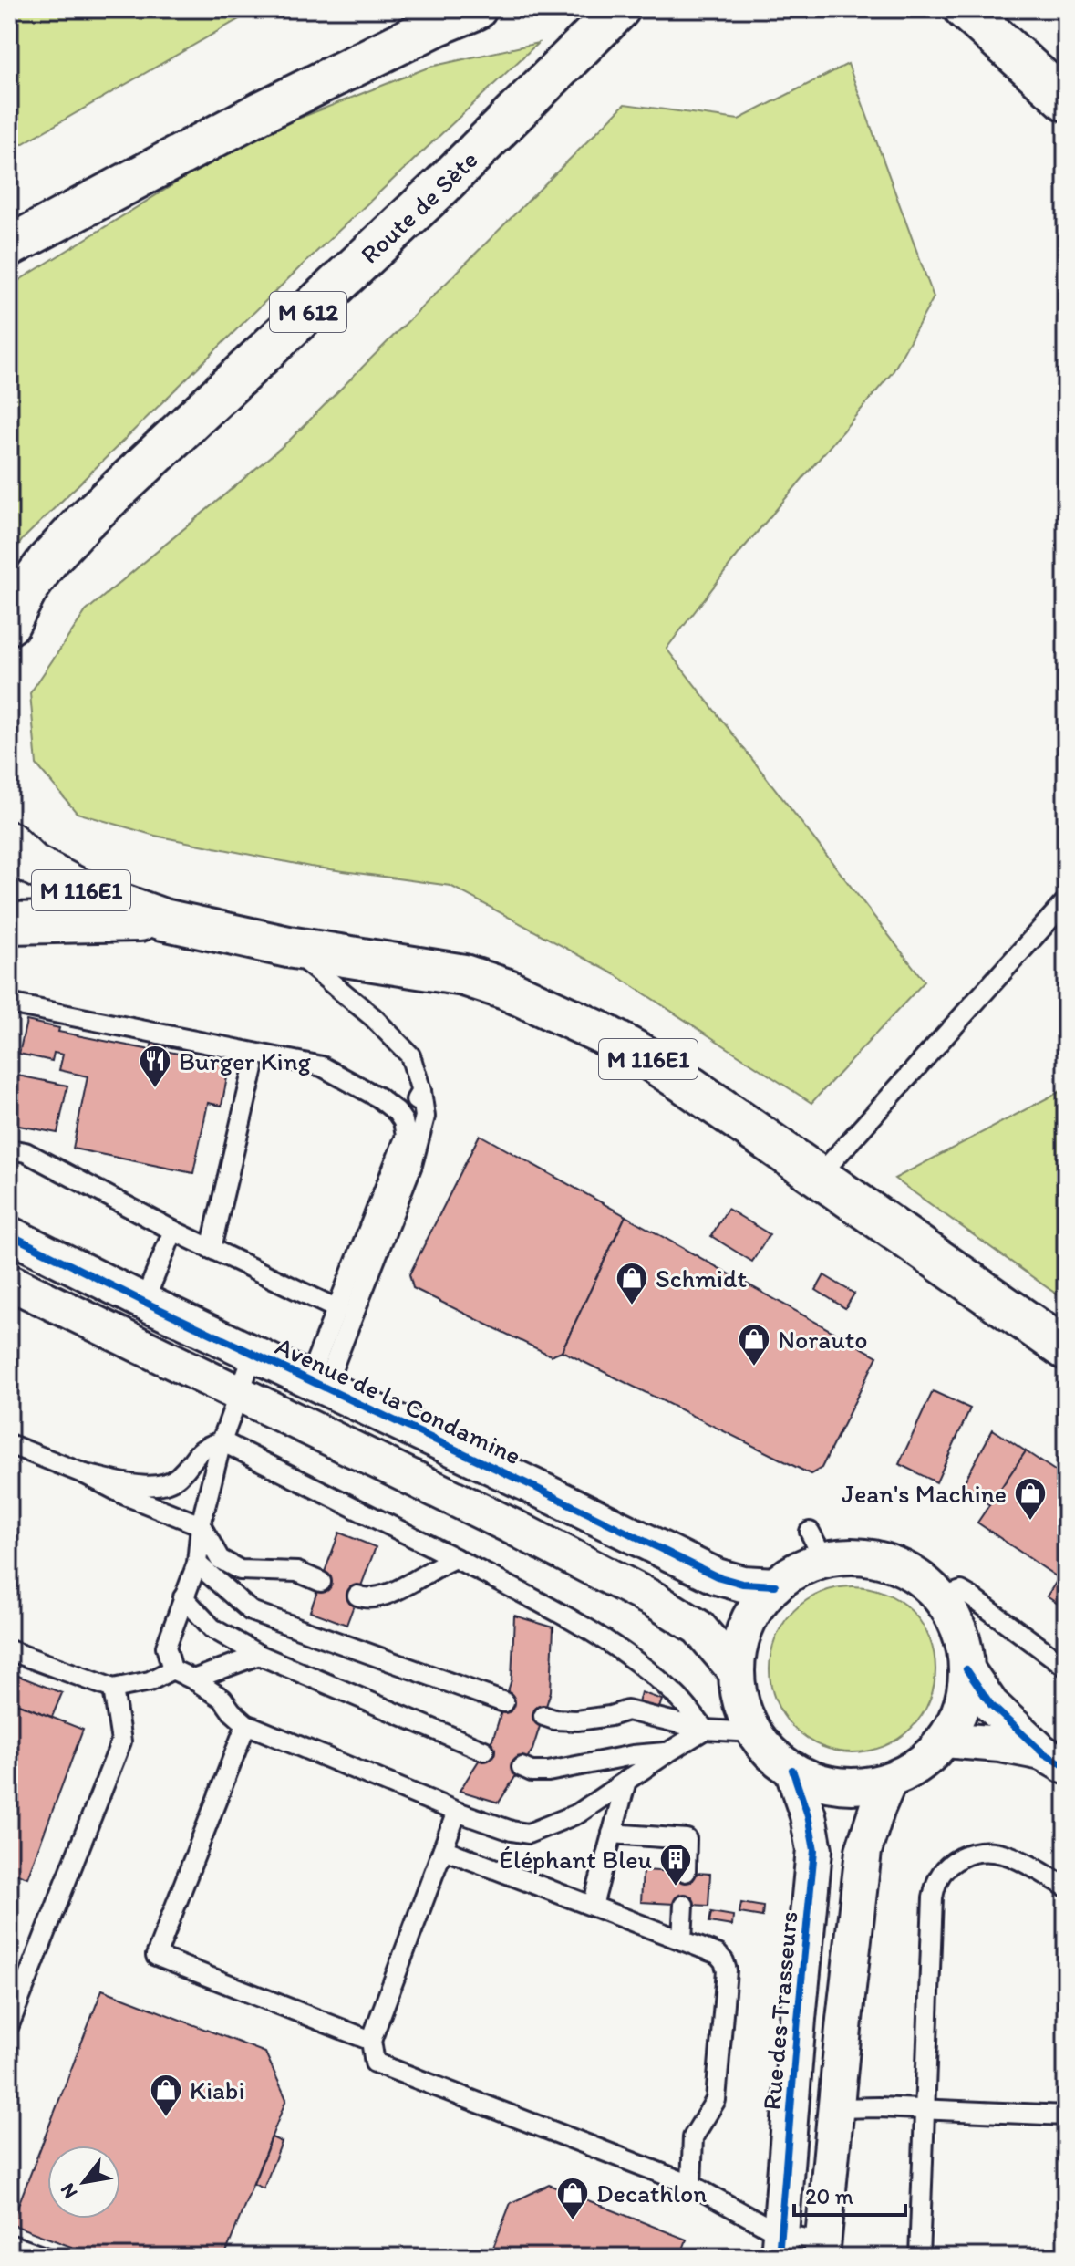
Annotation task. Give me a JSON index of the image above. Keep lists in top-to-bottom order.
{
  "streets": {
    "main road": ["Route de Sète", "M 612", "M 116E1"],
    "street": ["Avenue de la Condamine", "Rue des Trasseurs"]
  },
  "crossings": [
    ["Avenue de la Condamine", "Rue des Trasseurs"]
  ],
  "places": {
    "restaurant": ["Burger King"],
    "shop": [
      "Schmidt",
      "Norauto",
      "Jean's Machine",
      "Kiabi",
      "Decathlon"
    ],
    "building": ["Éléphant Bleu"]
  },
  "scale_bar": "20 m",
  "north": "bottom left"
}
